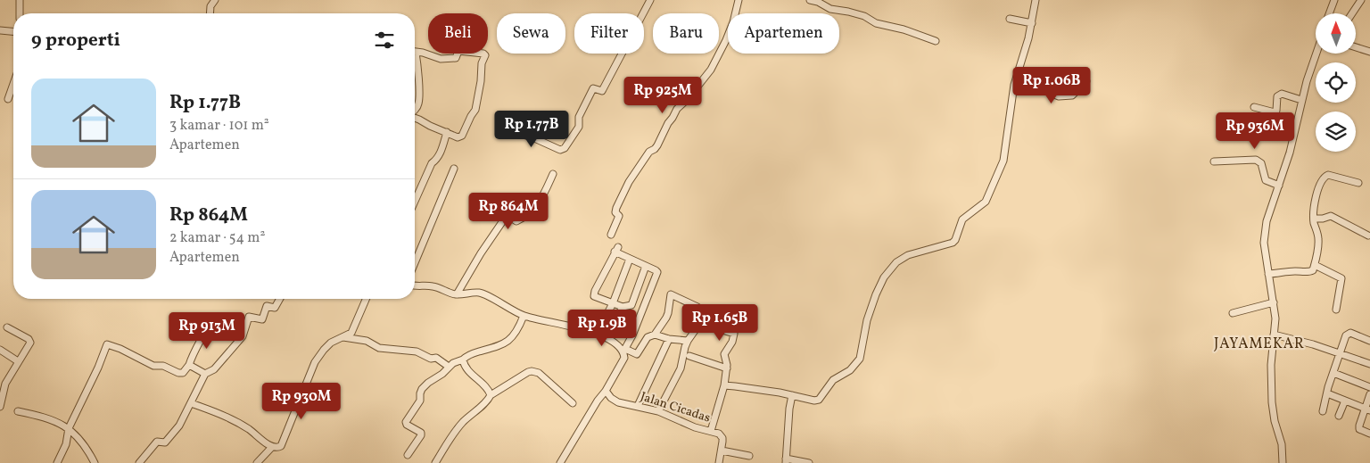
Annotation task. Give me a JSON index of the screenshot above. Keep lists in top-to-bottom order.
{
  "streets": {
    "street": ["Jalan Cicadas"]
  },
  "districts": ["JAYAMEKAR"],
  "north": "top",
  "page": {
    "chip": [
      "Beli",
      "Sewa",
      "Filter",
      "Baru",
      "Apartemen"
    ],
    "heading": "9 properti",
    "price": [
      "Rp 1.06B",
      "Rp 925M",
      "Rp 1.77B",
      "Rp 936M",
      "Rp 864M",
      "Rp 1.65B",
      "Rp 1.9B",
      "Rp 913M",
      "Rp 930M"
    ],
    "list": [
      {
        "name": "Rp 1.77B",
        "note": "3 kamar · 101 m² · Apartemen"
      },
      {
        "name": "Rp 864M",
        "note": "2 kamar · 54 m² · Apartemen"
      }
    ]
  }
}
